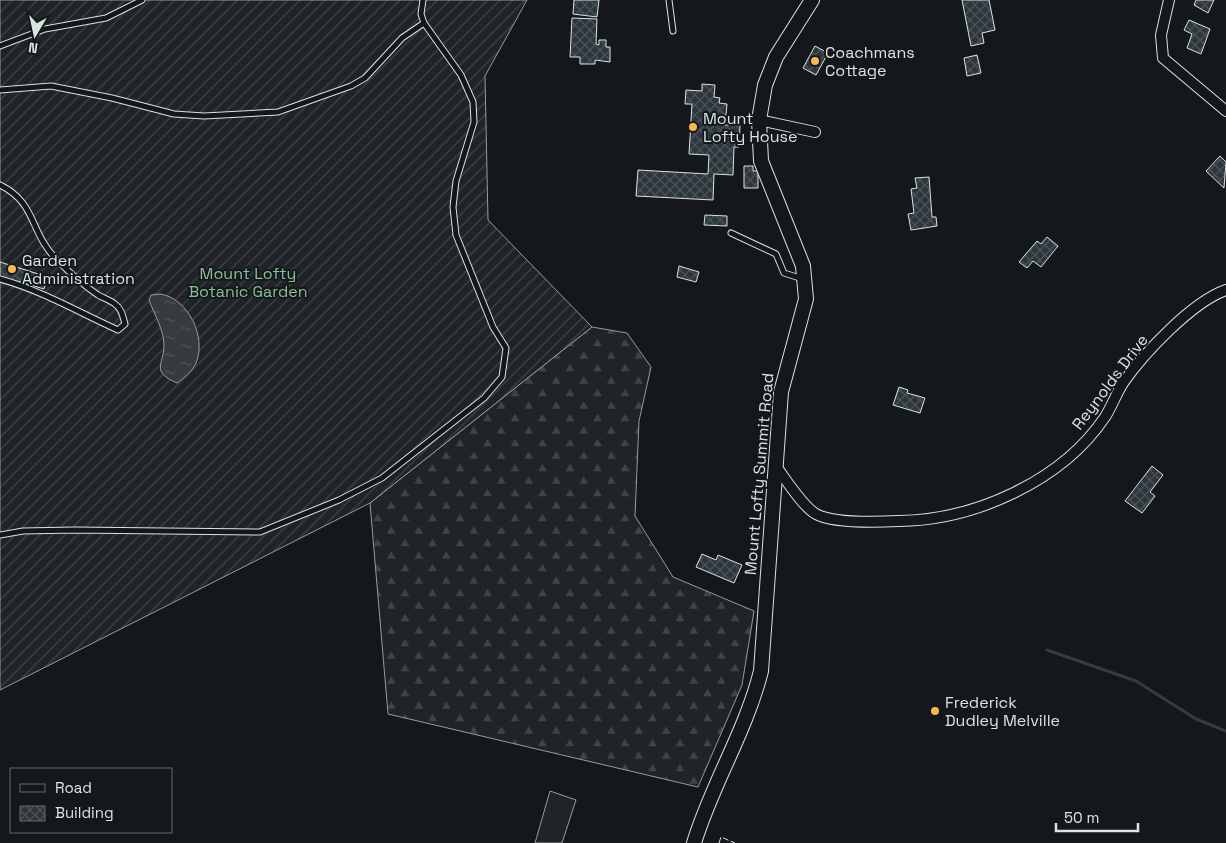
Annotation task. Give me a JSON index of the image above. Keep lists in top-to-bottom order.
{
  "streets": {
    "main road": ["Mount Lofty Summit Road"],
    "street": ["Reynolds Drive"]
  },
  "crossings": [
    ["Reynolds Drive", "Mount Lofty Summit Road"]
  ],
  "parks": ["Mount Lofty Botanic Garden"],
  "places": [
    "Coachmans Cottage",
    "Mount Lofty House",
    "Garden Administration",
    "Frederick Dudley Melville"
  ],
  "legend": ["Road", "Building"],
  "scale_bar": "50 m",
  "north": "bottom"
}
